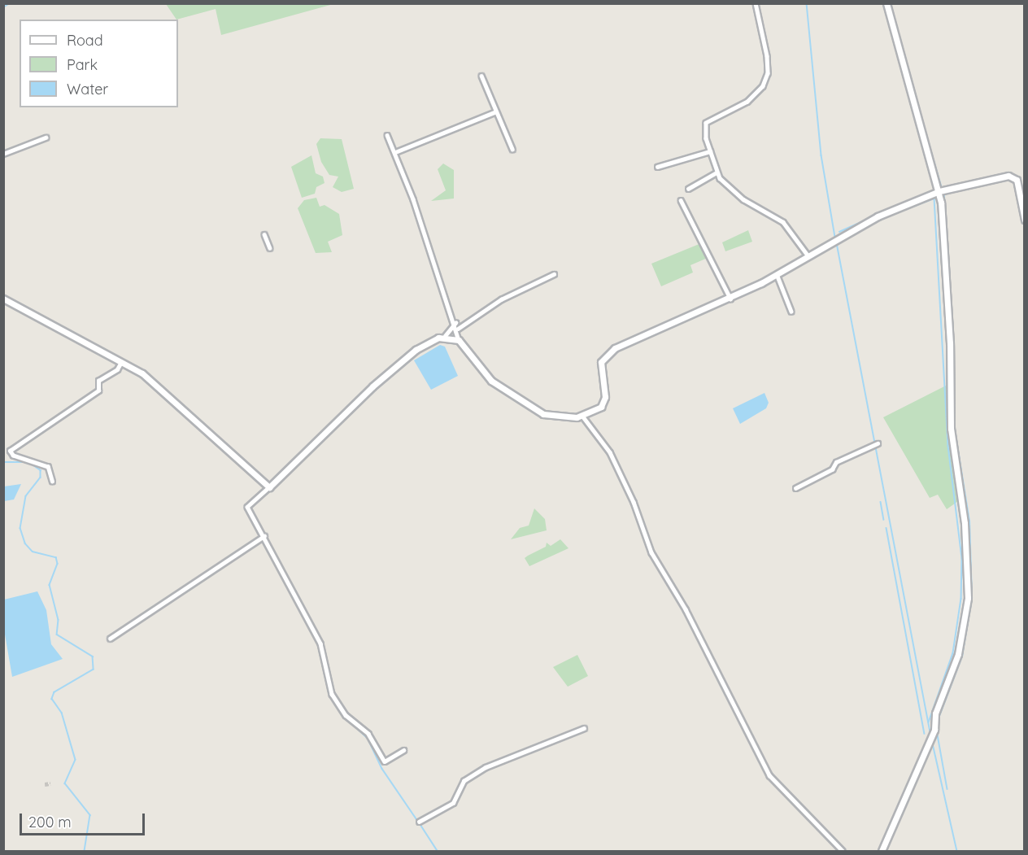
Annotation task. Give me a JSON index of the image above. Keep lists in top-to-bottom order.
{
  "legend": ["Road", "Park", "Water"],
  "scale_bar": "200 m"
}
